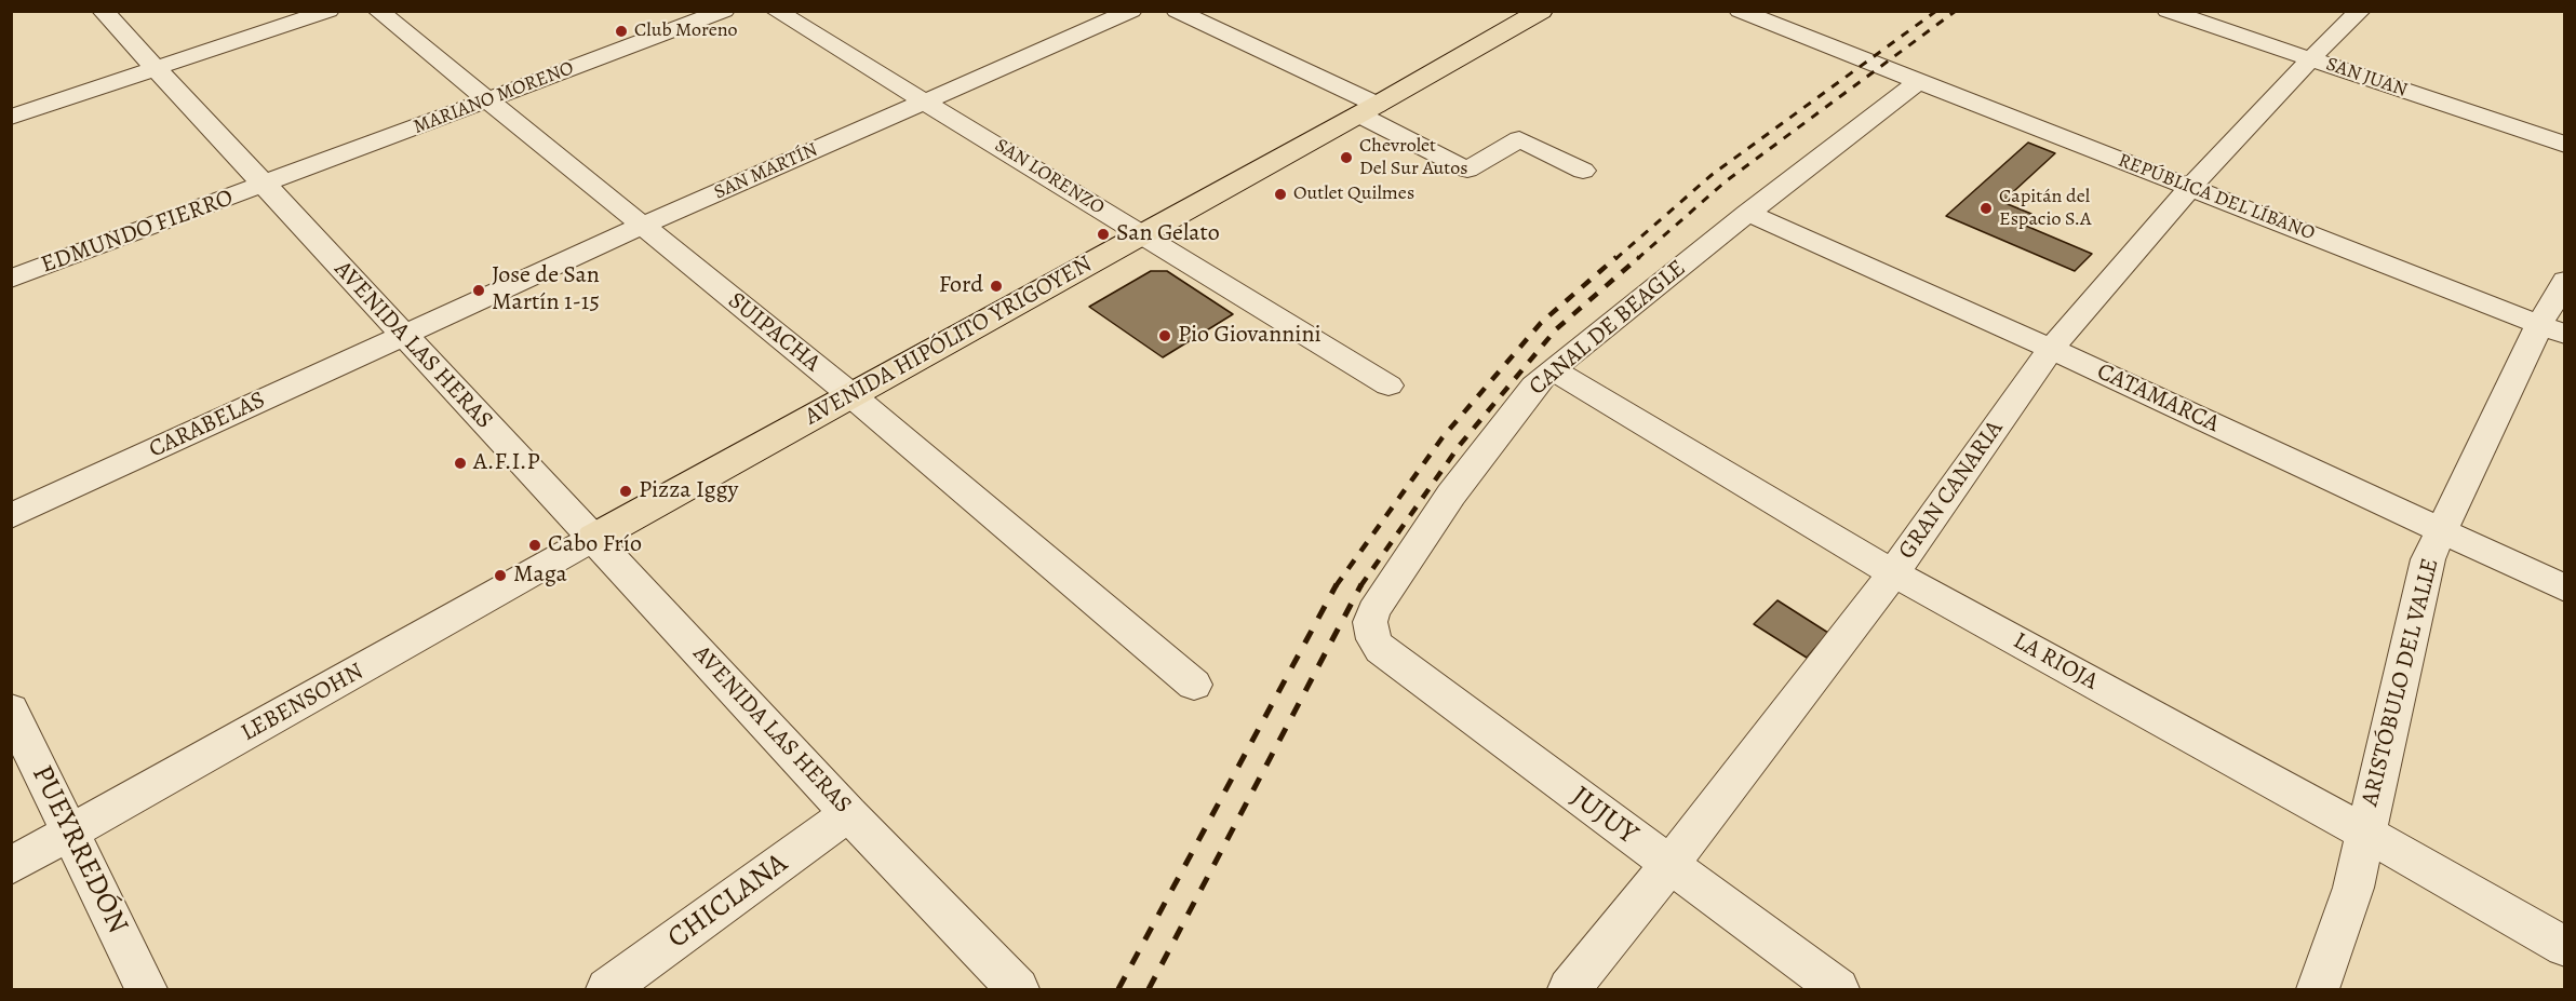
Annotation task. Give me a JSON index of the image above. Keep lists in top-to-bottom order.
{
  "streets": {
    "main road": ["AVENIDA HIPÓLITO YRIGOYEN"],
    "street": [
      "SAN JUAN",
      "MARIANO MORENO",
      "SAN MARTÍN",
      "SAN LORENZO",
      "REPÚBLICA DEL LÍBANO",
      "EDMUNDO FIERRO",
      "CANAL DE BEAGLE",
      "SUIPACHA",
      "AVENIDA LAS HERAS",
      "CATAMARCA",
      "CARABELAS",
      "GRAN CANARIA",
      "LA RIOJA",
      "ARISTÓBULO DEL VALLE",
      "LEBENSOHN",
      "JUJUY",
      "PUEYRREDÓN",
      "CHICLANA"
    ]
  },
  "crossings": [
    ["SAN JUAN", "GRAN CANARIA"],
    ["MARIANO MORENO", "EDMUNDO FIERRO"],
    ["MARIANO MORENO", "SUIPACHA"],
    ["MARIANO MORENO", "AVENIDA LAS HERAS"],
    ["SAN MARTÍN", "SAN LORENZO"],
    ["SAN MARTÍN", "SUIPACHA"],
    ["SAN MARTÍN", "AVENIDA LAS HERAS"],
    ["SAN MARTÍN", "CARABELAS"],
    ["SAN LORENZO", "AVENIDA HIPÓLITO YRIGOYEN"],
    ["REPÚBLICA DEL LÍBANO", "CANAL DE BEAGLE"],
    ["REPÚBLICA DEL LÍBANO", "GRAN CANARIA"],
    ["REPÚBLICA DEL LÍBANO", "ARISTÓBULO DEL VALLE"],
    ["EDMUNDO FIERRO", "AVENIDA LAS HERAS"],
    ["CANAL DE BEAGLE", "CATAMARCA"],
    ["CANAL DE BEAGLE", "LA RIOJA"],
    ["CANAL DE BEAGLE", "JUJUY"],
    ["SUIPACHA", "AVENIDA HIPÓLITO YRIGOYEN"],
    ["AVENIDA HIPÓLITO YRIGOYEN", "AVENIDA LAS HERAS"],
    ["AVENIDA HIPÓLITO YRIGOYEN", "LEBENSOHN"],
    ["AVENIDA LAS HERAS", "CARABELAS"],
    ["AVENIDA LAS HERAS", "LEBENSOHN"],
    ["AVENIDA LAS HERAS", "CHICLANA"],
    ["CATAMARCA", "GRAN CANARIA"],
    ["CATAMARCA", "ARISTÓBULO DEL VALLE"],
    ["GRAN CANARIA", "LA RIOJA"],
    ["GRAN CANARIA", "JUJUY"],
    ["LA RIOJA", "ARISTÓBULO DEL VALLE"],
    ["LEBENSOHN", "PUEYRREDÓN"]
  ],
  "places": [
    "Club Moreno",
    "Chevrolet Del Sur Autos",
    "Outlet Quilmes",
    "Capitán del Espacio S.A",
    "San Gelato",
    "Ford",
    "Jose de San Martín 1-15",
    "Pio Giovannini",
    "A.F.I.P",
    "Pizza Iggy",
    "Cabo Frío",
    "Maga"
  ]
}
